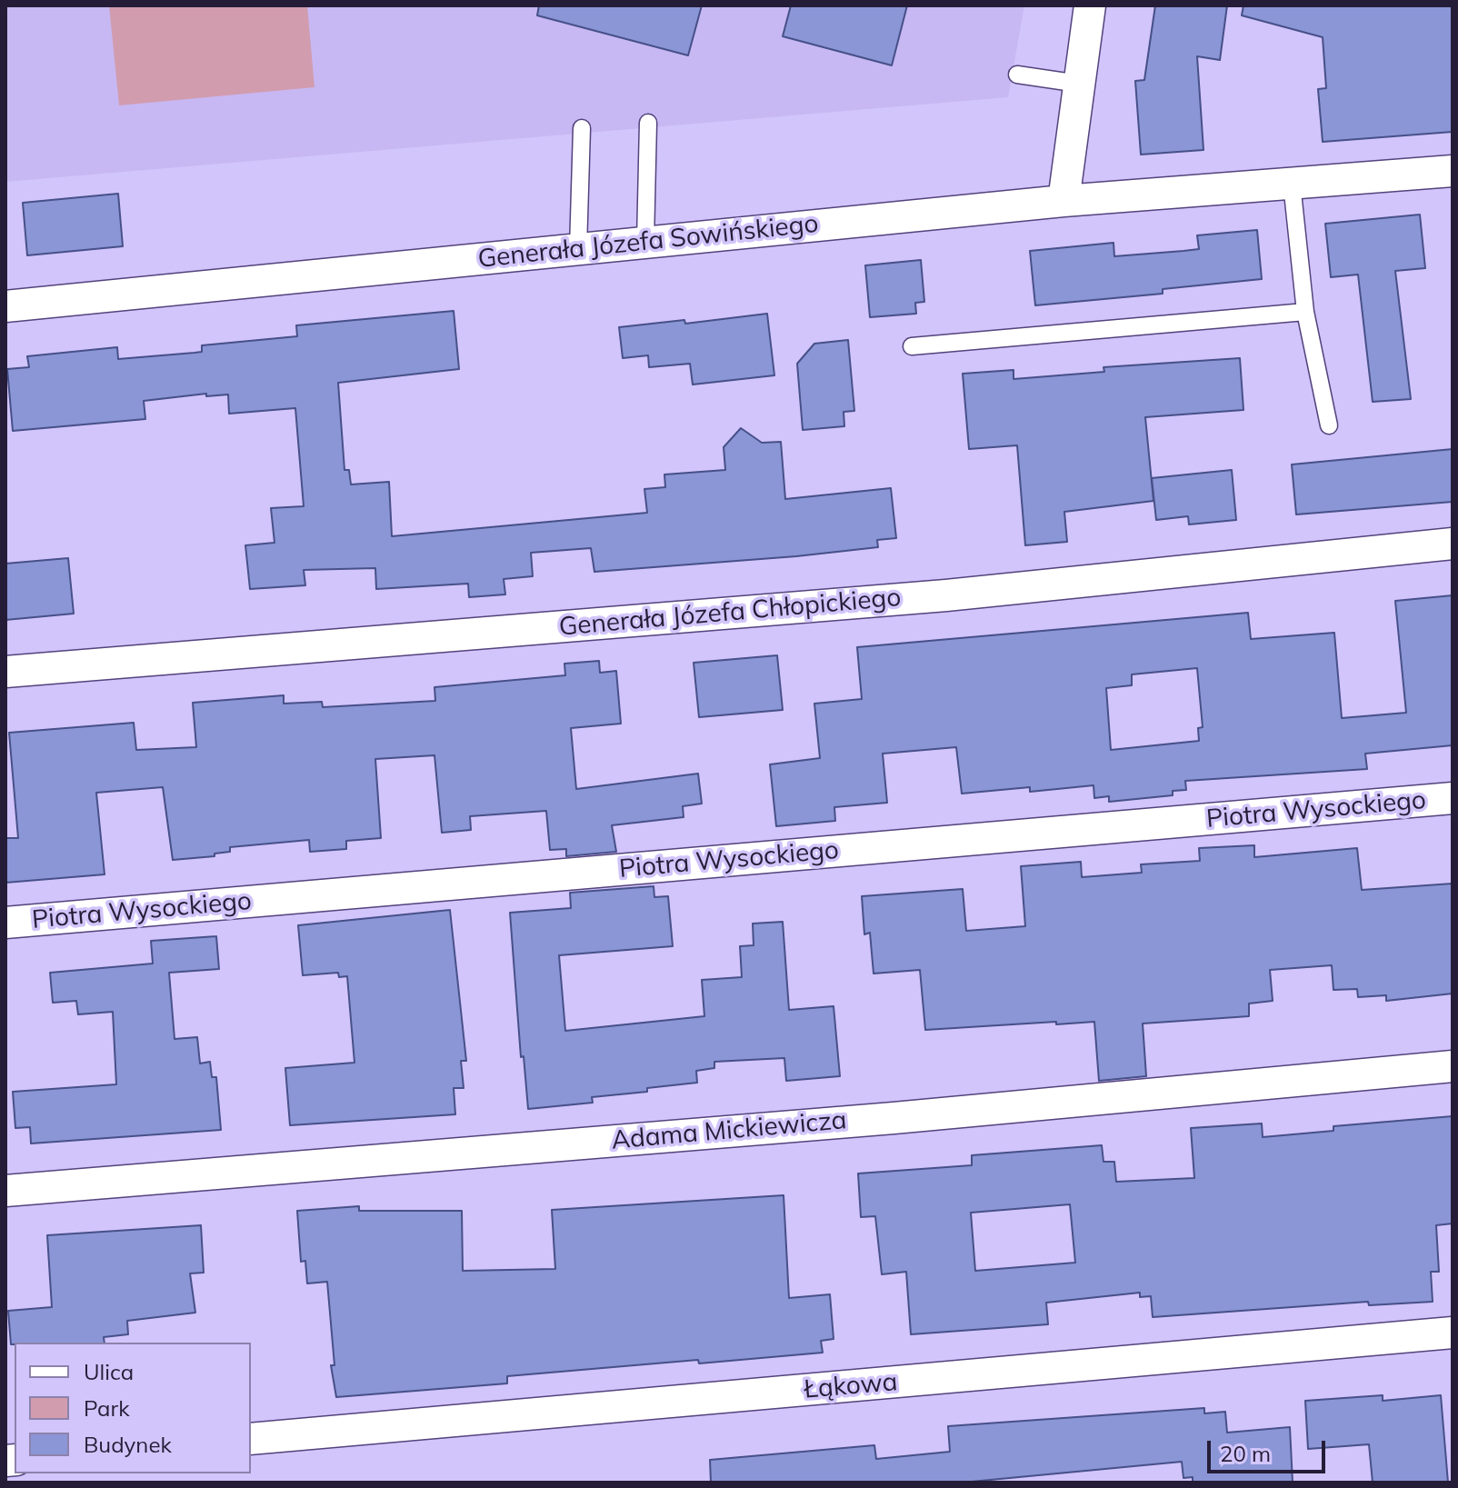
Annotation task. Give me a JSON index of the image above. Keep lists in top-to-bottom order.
{
  "streets": {
    "street": [
      "Generała Józefa Sowińskiego",
      "Generała Józefa Chłopickiego",
      "Piotra Wysockiego",
      "Adama Mickiewicza",
      "Łąkowa"
    ]
  },
  "legend": ["Ulica", "Park", "Budynek"],
  "scale_bar": "20 m"
}
